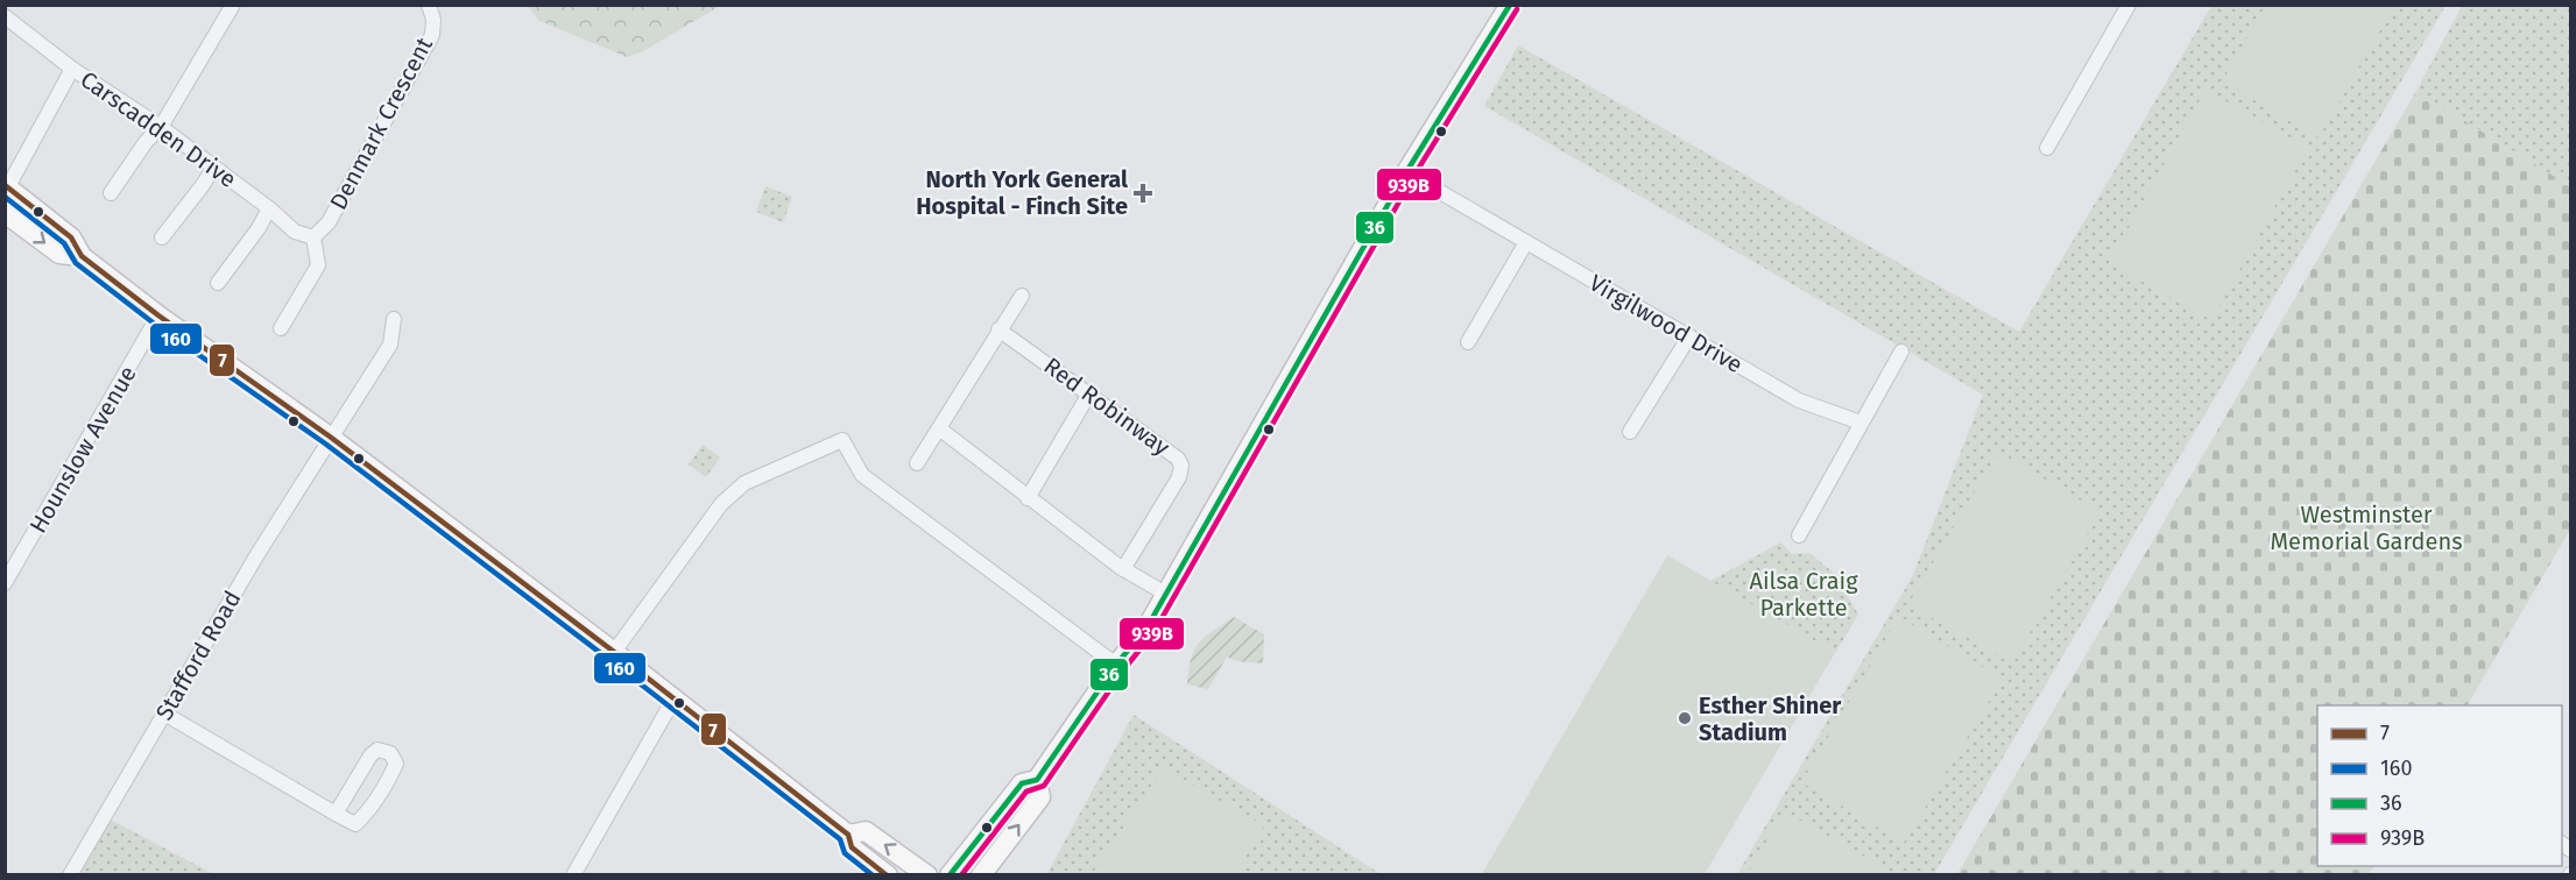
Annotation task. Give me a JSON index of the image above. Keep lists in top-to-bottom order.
{
  "streets": {
    "street": [
      "Denmark Crescent",
      "Carscadden Drive",
      "Virgilwood Drive",
      "Red Robinway",
      "Hounslow Avenue",
      "Stafford Road"
    ]
  },
  "crossings": [
    ["Denmark Crescent", "Carscadden Drive"]
  ],
  "parks": ["Westminster Memorial Gardens", "Ailsa Craig Parkette"],
  "places": {
    "health": ["North York General Hospital - Finch Site"],
    "other": ["Esther Shiner Stadium"]
  },
  "lines": [
    "transit line 36",
    "transit line 939B",
    "transit line 7",
    "transit line 160"
  ],
  "legend": [
    "7",
    "160",
    "36",
    "939B"
  ]
}
